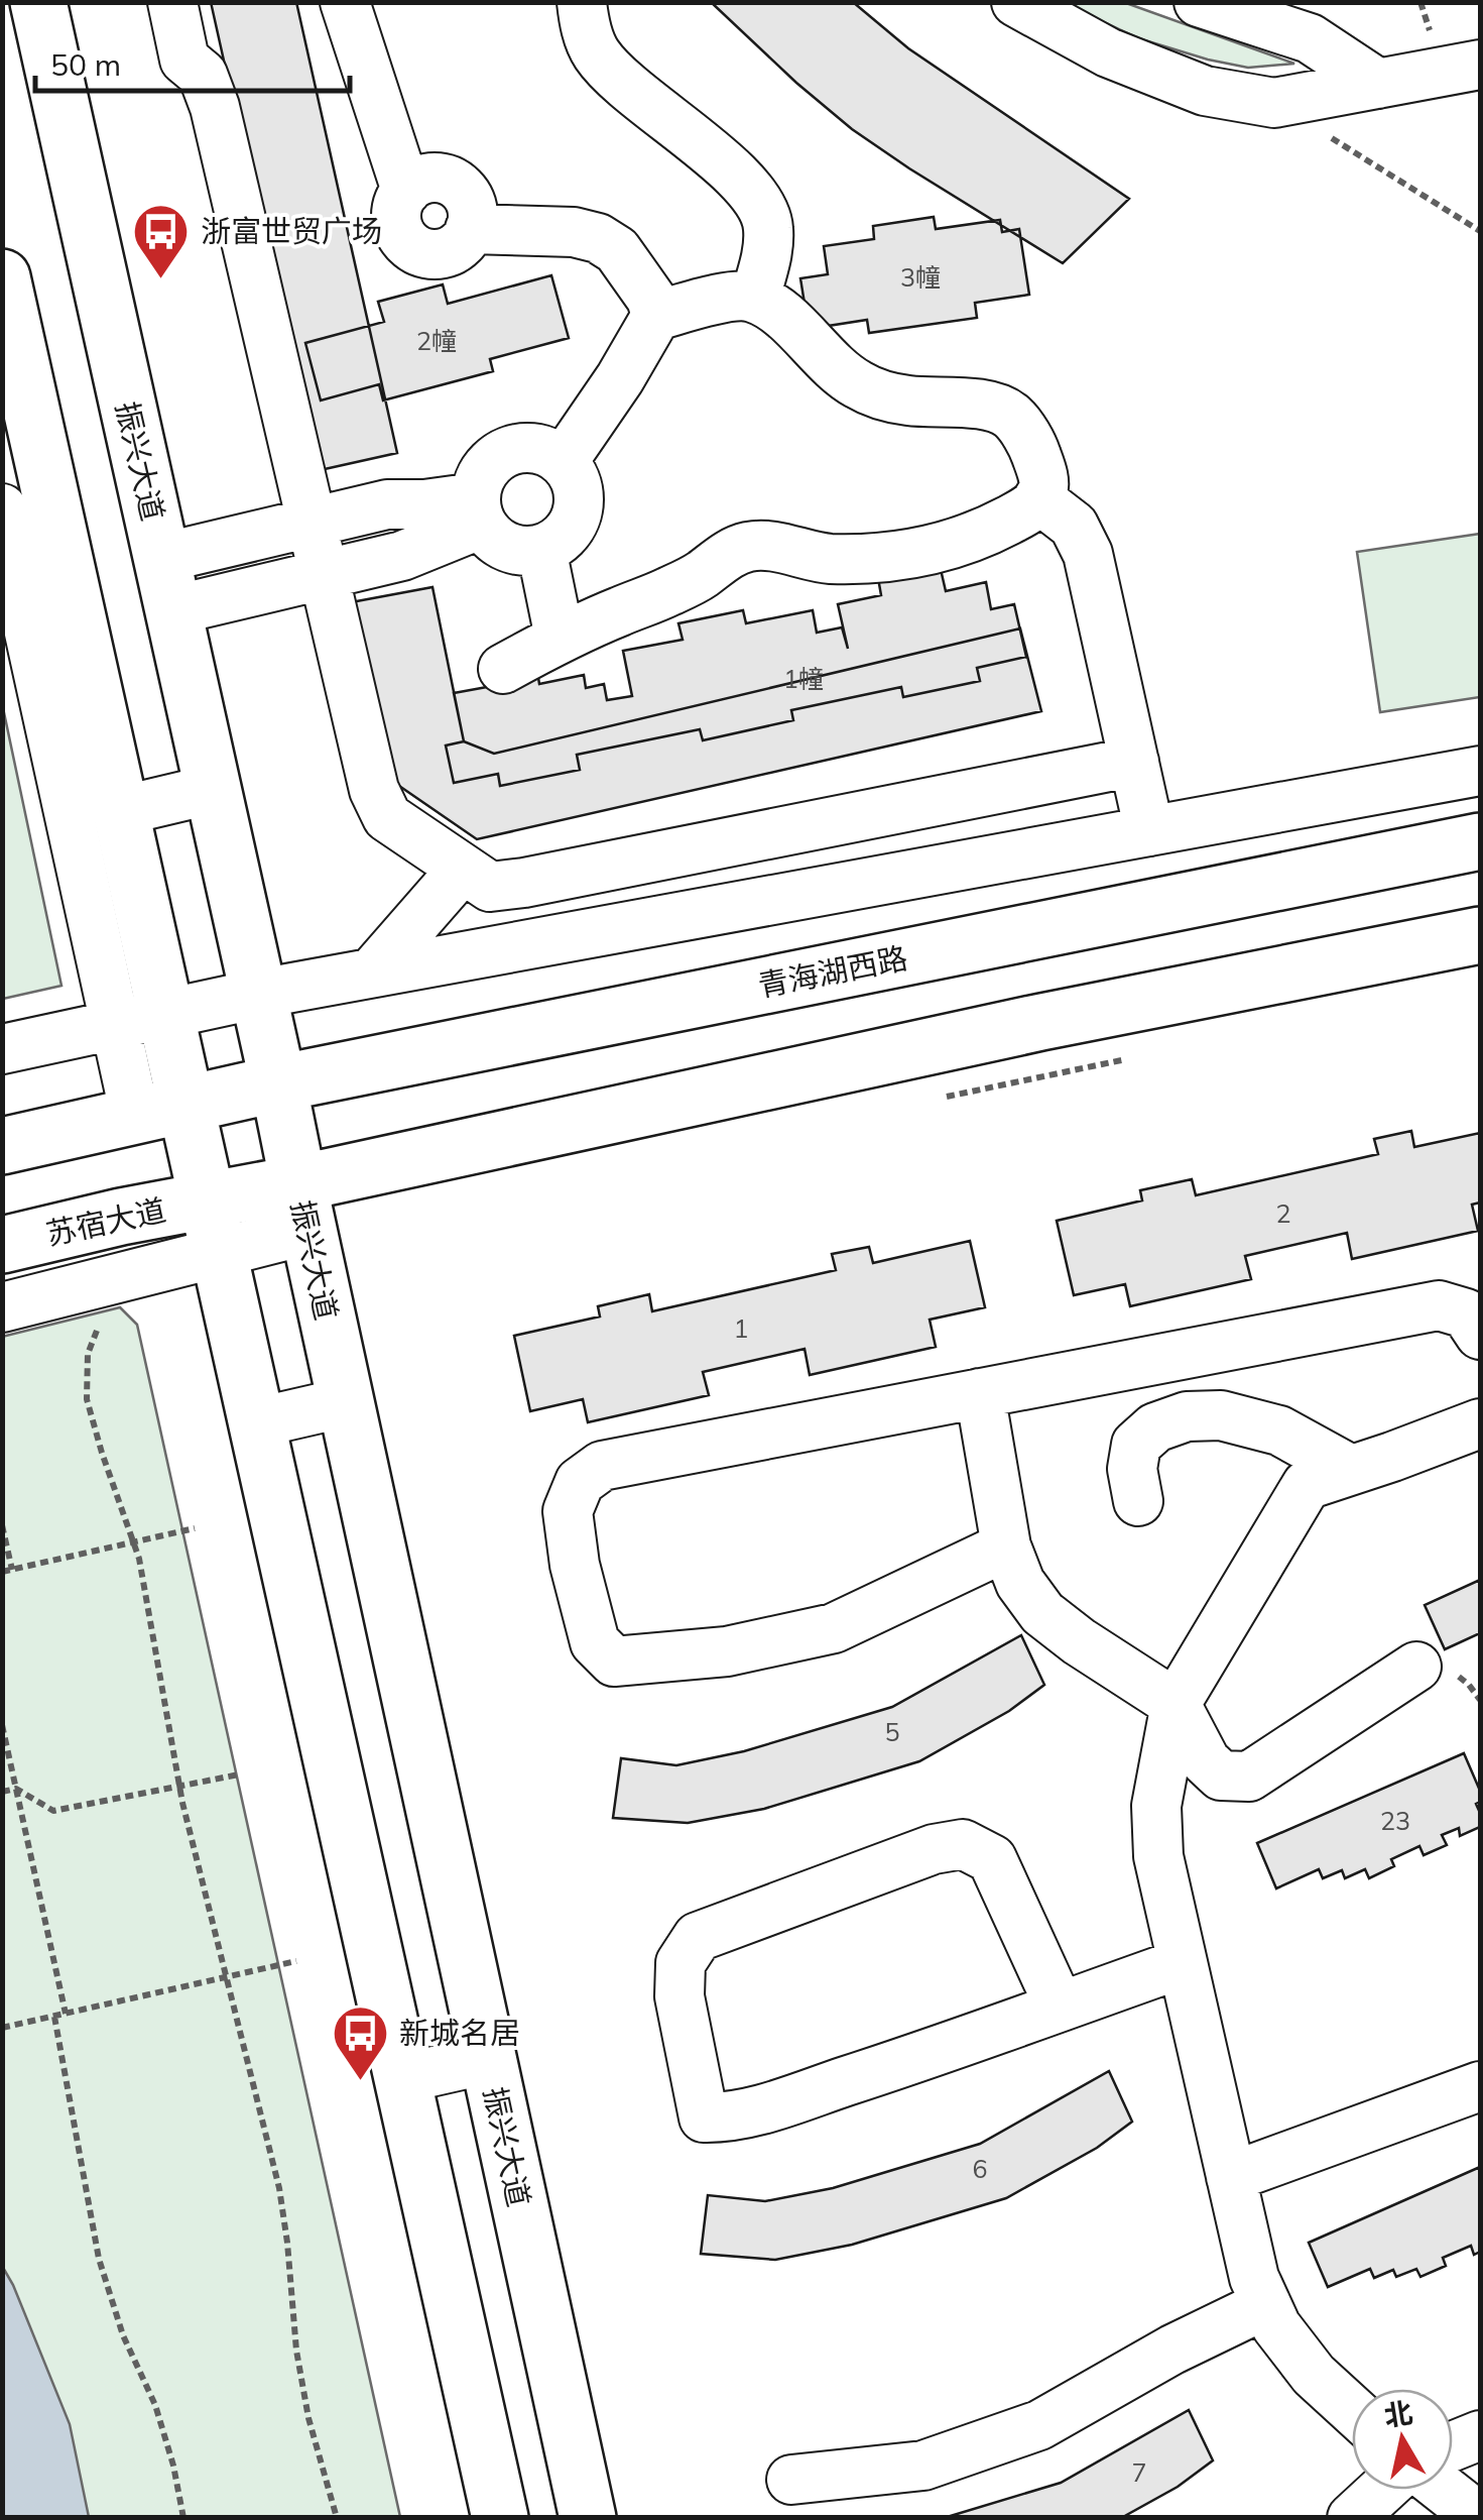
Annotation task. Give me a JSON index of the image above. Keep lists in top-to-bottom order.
{
  "streets": {
    "main road": ["振兴大道", "青海湖西路", "苏宿大道"]
  },
  "crossings": [
    ["振兴大道", "青海湖西路"]
  ],
  "places": {
    "bus stop": ["浙富世贸广场", "新城名居"]
  },
  "house_numbers": [
    "3幢",
    "2幢",
    "1幢",
    "2",
    "1",
    "5",
    "23",
    "6",
    "7"
  ],
  "scale_bar": "50 m",
  "north": "top"
}
